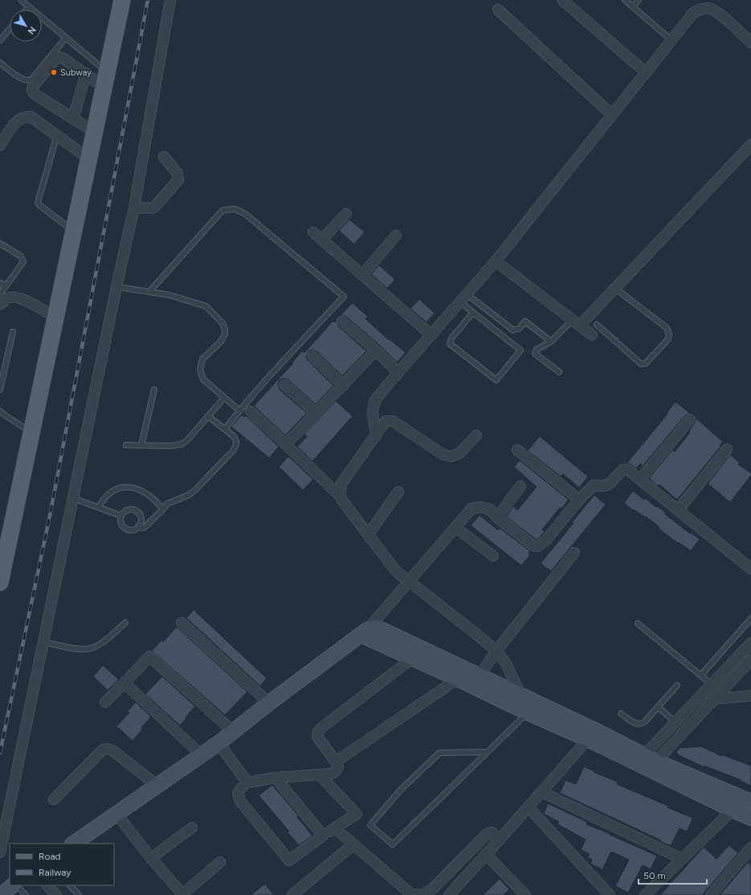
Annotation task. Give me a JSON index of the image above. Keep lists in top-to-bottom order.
{
  "places": ["Subway"],
  "legend": ["Road", "Railway"],
  "scale_bar": "50 m",
  "north": "bottom right"
}
